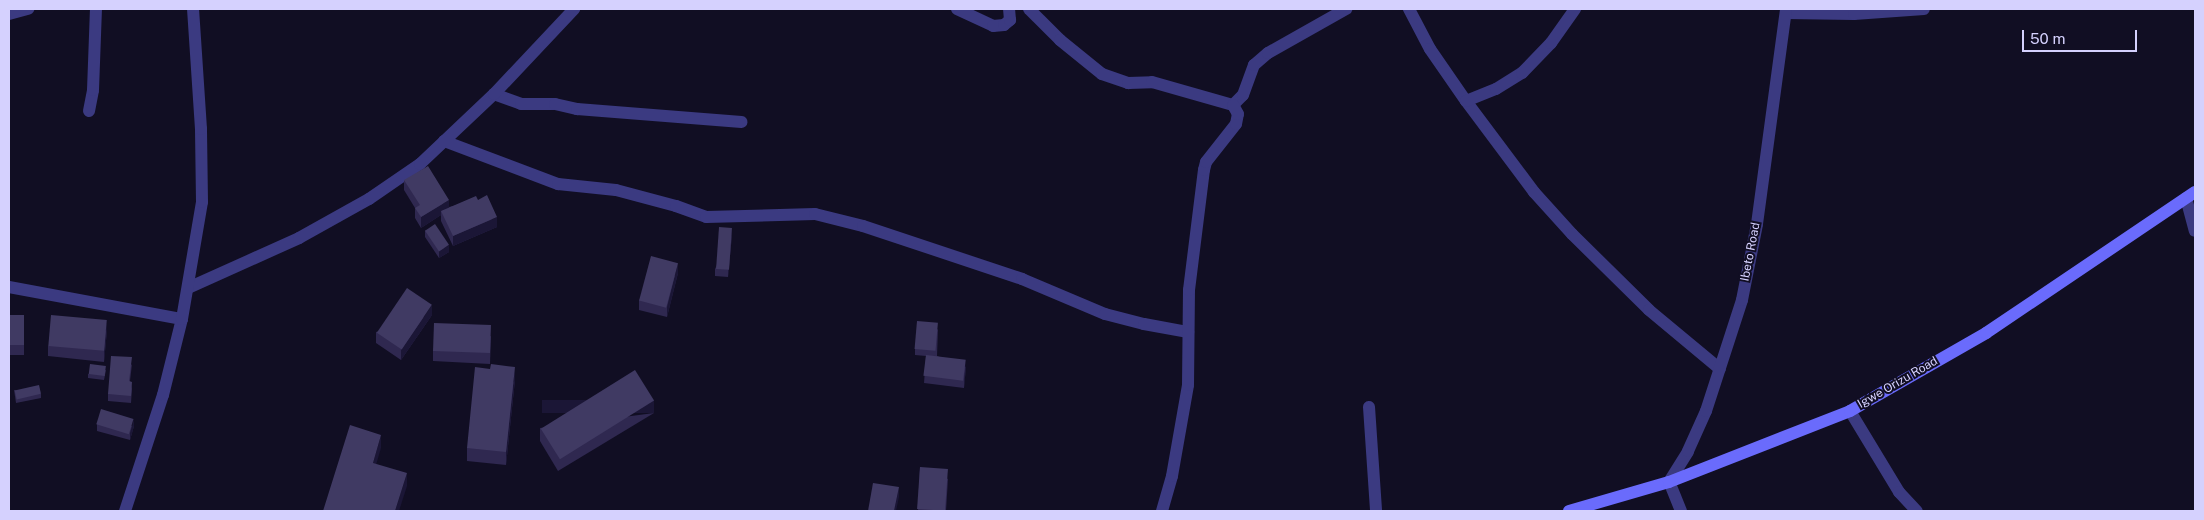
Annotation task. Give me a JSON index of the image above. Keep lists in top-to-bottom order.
{
  "streets": {
    "main road": ["Igwe Orizu Road"],
    "street": ["Ibeto Road"]
  },
  "crossings": [
    ["Ibeto Road", "Igwe Orizu Road"]
  ],
  "scale_bar": "50 m"
}
